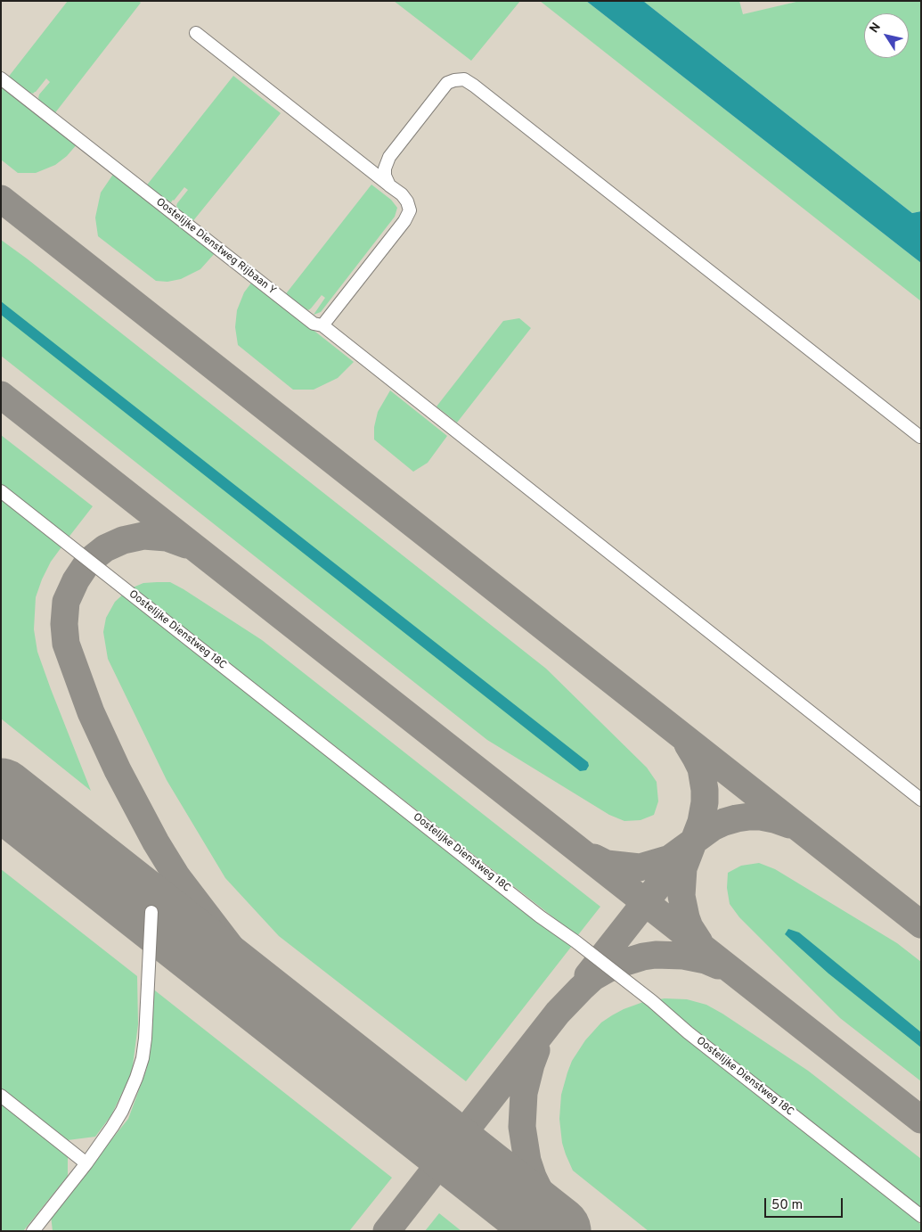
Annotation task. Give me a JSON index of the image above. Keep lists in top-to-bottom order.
{
  "streets": {
    "lane": ["Oostelijke Dienstweg Rijbaan Y", "Oostelijke Dienstweg 18C"]
  },
  "scale_bar": "50 m",
  "north": "top left"
}
